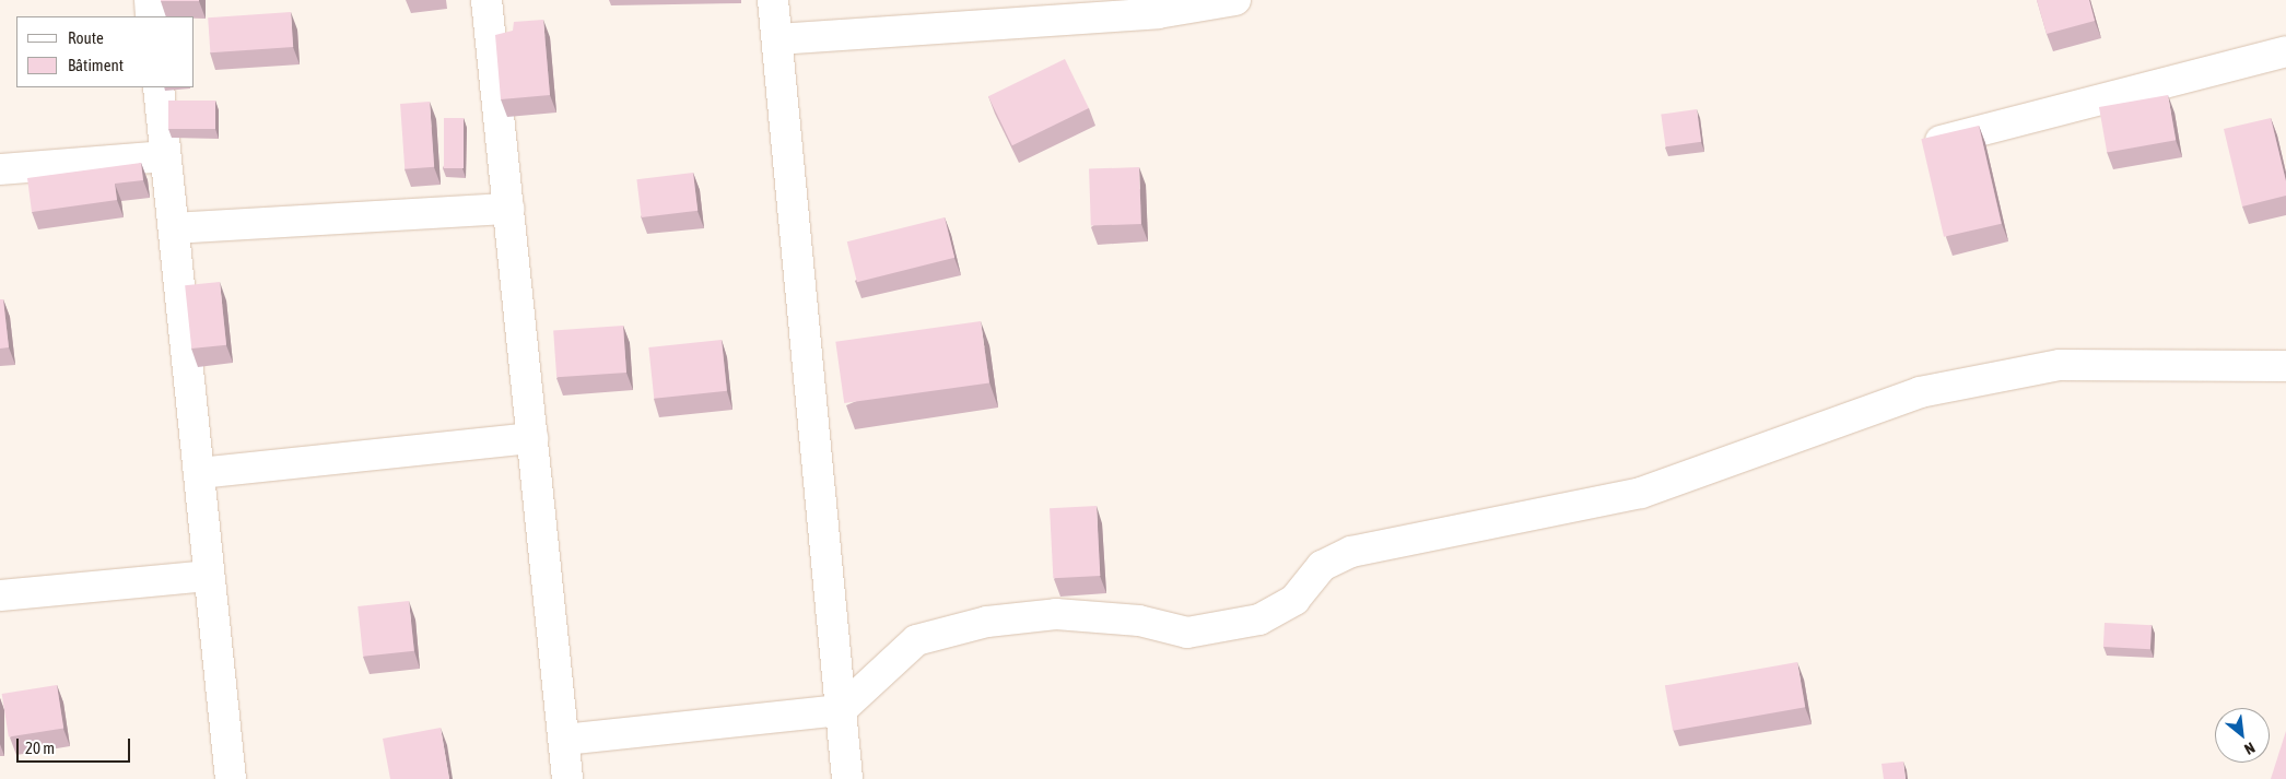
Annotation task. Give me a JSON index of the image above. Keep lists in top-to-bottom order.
{
  "legend": ["Route", "Bâtiment"],
  "scale_bar": "20 m",
  "north": "bottom right"
}
